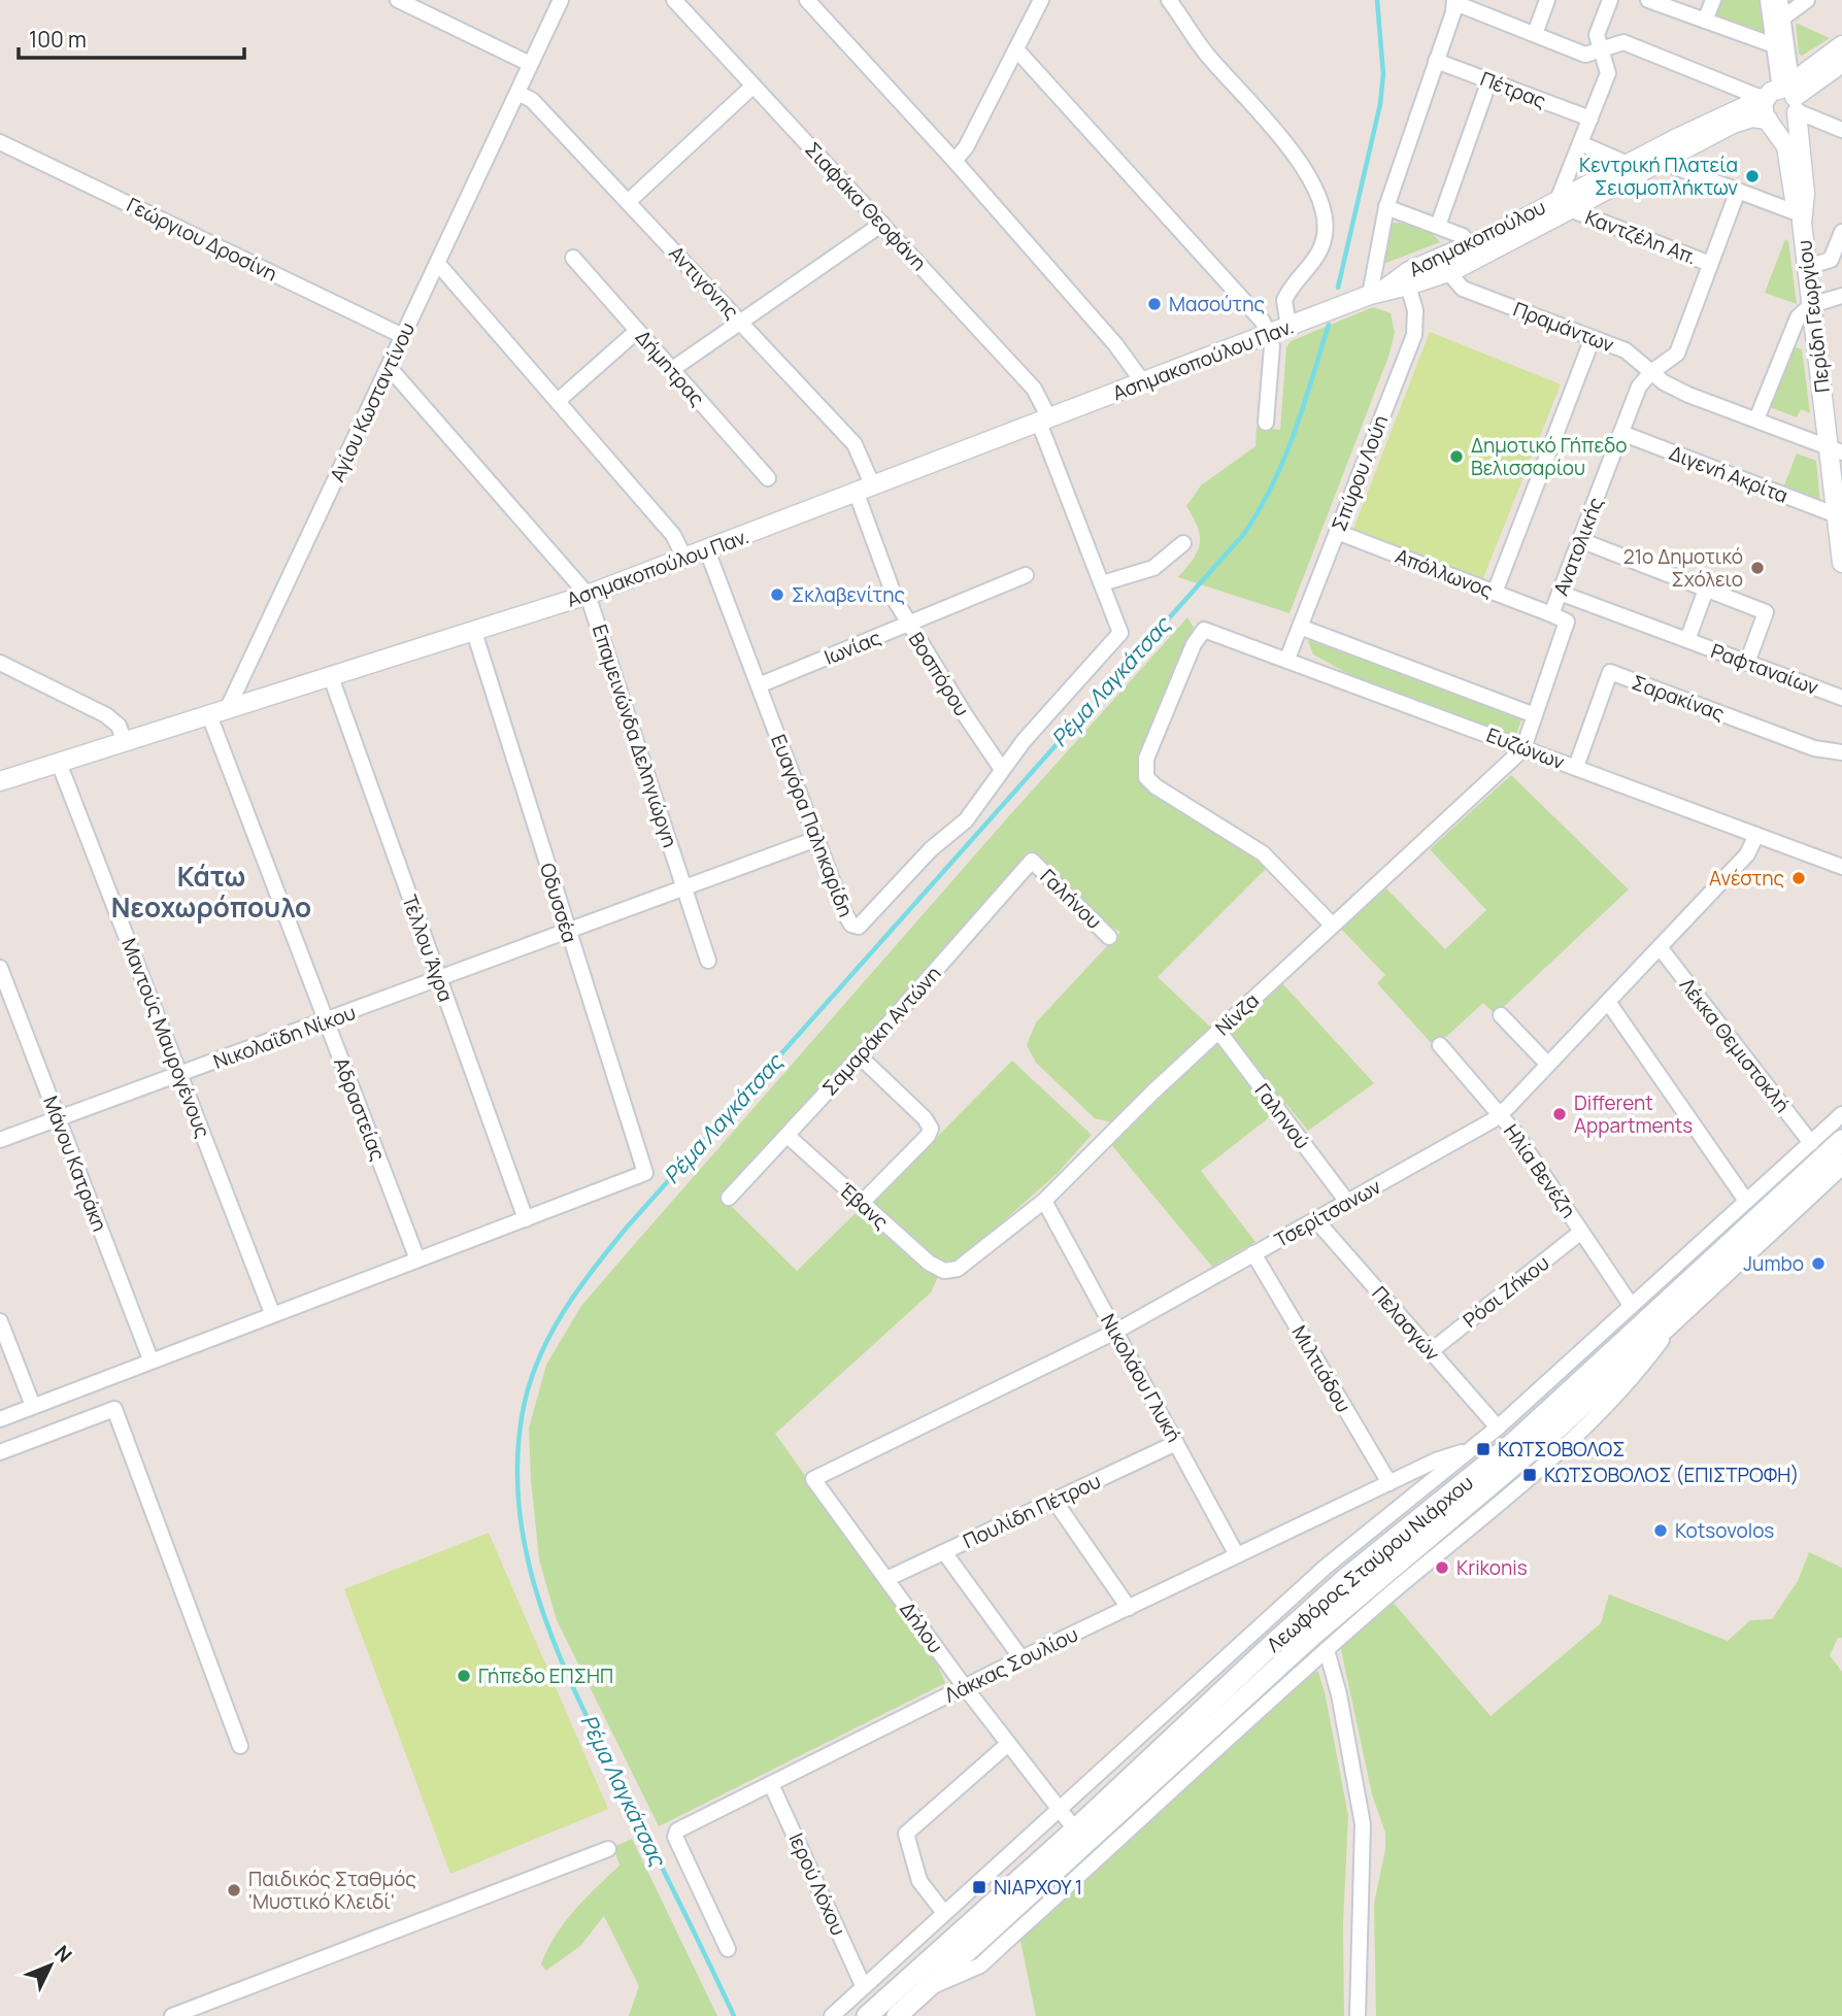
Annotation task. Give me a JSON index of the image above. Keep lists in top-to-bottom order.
{
  "streets": {
    "main road": ["Λεωφόρος Σταύρου Νιάρχου"],
    "street": [
      "Πέτρας",
      "Σιαφάκα Θεοφάνη",
      "Καντζέλη Απ.",
      "Ασημακοπούλου",
      "Γεώργιου Δροσίνη",
      "Αντιγόνης",
      "Περίδη Γεωργίου",
      "Πραμάντων",
      "Ασημακοπούλου Παν.",
      "Δήμητρας",
      "Αγίου Κωσταντίνου",
      "Σπύρου Λούη",
      "Διγενή Ακρίτα",
      "Ανατολικής",
      "Απόλλωνος",
      "Ιωνίας",
      "Ραφταναίων",
      "Βοσπόρου",
      "Σαρακίνας",
      "Επαμεινώνδα Δεληγιώργη",
      "Ευζώνων",
      "Ευαγόρα Παληκαρίδη",
      "Γαλήνου",
      "Οδυσσέα",
      "Τέλλου Άγρα",
      "Νίνζα",
      "Σαμαράκη Αντώνη",
      "Νικολαΐδη Νίκου",
      "Μαντούς Μαυρογένους",
      "Λέκκα Θεμιστοκλή",
      "Αδραστείας",
      "Γαληνού",
      "Μάνου Κατράκη",
      "Ηλία Βενέζη",
      "Έβανς",
      "Τσερίτσανων",
      "Ρόσι Ζήκου",
      "Πελασγών",
      "Μιλτιάδου",
      "Νικολάου Γλυκή",
      "Πουλίδη Πέτρου",
      "Δήλου",
      "Λάκκας Σουλίου",
      "Ιερού Λόχου"
    ]
  },
  "crossings": [
    ["Σιαφάκα Θεοφάνη", "Ασημακοπούλου Παν."],
    ["Σιαφάκα Θεοφάνη", "Ευαγόρα Παληκαρίδη"],
    ["Καντζέλη Απ.", "Ασημακοπούλου"],
    ["Καντζέλη Απ.", "Ανατολικής"],
    ["Ασημακοπούλου", "Περίδη Γεωργίου"],
    ["Ασημακοπούλου", "Πραμάντων"],
    ["Ασημακοπούλου", "Ασημακοπούλου Παν."],
    ["Ασημακοπούλου", "Σπύρου Λούη"],
    ["Γεώργιου Δροσίνη", "Αγίου Κωσταντίνου"],
    ["Αντιγόνης", "Ασημακοπούλου Παν."],
    ["Αντιγόνης", "Αγίου Κωσταντίνου"],
    ["Αντιγόνης", "Βοσπόρου"],
    ["Περίδη Γεωργίου", "Πραμάντων"],
    ["Περίδη Γεωργίου", "Διγενή Ακρίτα"],
    ["Πραμάντων", "Ανατολικής"],
    ["Ασημακοπούλου Παν.", "Αγίου Κωσταντίνου"],
    ["Ασημακοπούλου Παν.", "Βοσπόρου"],
    ["Ασημακοπούλου Παν.", "Επαμεινώνδα Δεληγιώργη"],
    ["Ασημακοπούλου Παν.", "Ευαγόρα Παληκαρίδη"],
    ["Ασημακοπούλου Παν.", "Οδυσσέα"],
    ["Ασημακοπούλου Παν.", "Τέλλου Άγρα"],
    ["Ασημακοπούλου Παν.", "Μαντούς Μαυρογένους"],
    ["Ασημακοπούλου Παν.", "Αδραστείας"],
    ["Αγίου Κωσταντίνου", "Επαμεινώνδα Δεληγιώργη"],
    ["Σπύρου Λούη", "Απόλλωνος"],
    ["Σπύρου Λούη", "Ευζώνων"],
    ["Διγενή Ακρίτα", "Ανατολικής"],
    ["Ανατολικής", "Απόλλωνος"],
    ["Ανατολικής", "Ραφταναίων"],
    ["Ανατολικής", "Ευζώνων"],
    ["Ανατολικής", "Νίνζα"],
    ["Ιωνίας", "Βοσπόρου"],
    ["Ιωνίας", "Ευαγόρα Παληκαρίδη"],
    ["Βοσπόρου", "Ευαγόρα Παληκαρίδη"],
    ["Σαρακίνας", "Ευζώνων"],
    ["Επαμεινώνδα Δεληγιώργη", "Νικολαΐδη Νίκου"],
    ["Ευζώνων", "Νίνζα"],
    ["Ευζώνων", "Τσερίτσανων"],
    ["Ευαγόρα Παληκαρίδη", "Νικολαΐδη Νίκου"],
    ["Γαλήνου", "Σαμαράκη Αντώνη"],
    ["Οδυσσέα", "Τέλλου Άγρα"],
    ["Οδυσσέα", "Νικολαΐδη Νίκου"],
    ["Τέλλου Άγρα", "Νικολαΐδη Νίκου"],
    ["Νίνζα", "Γαληνού"],
    ["Νίνζα", "Έβανς"],
    ["Νίνζα", "Νικολάου Γλυκή"],
    ["Σαμαράκη Αντώνη", "Έβανς"],
    ["Νικολαΐδη Νίκου", "Μαντούς Μαυρογένους"],
    ["Νικολαΐδη Νίκου", "Αδραστείας"],
    ["Νικολαΐδη Νίκου", "Μάνου Κατράκη"],
    ["Λέκκα Θεμιστοκλή", "Τσερίτσανων"],
    ["Γαληνού", "Τσερίτσανων"],
    ["Ηλία Βενέζη", "Τσερίτσανων"],
    ["Ηλία Βενέζη", "Ρόσι Ζήκου"],
    ["Τσερίτσανων", "Πελασγών"],
    ["Τσερίτσανων", "Μιλτιάδου"],
    ["Τσερίτσανων", "Νικολάου Γλυκή"],
    ["Τσερίτσανων", "Δήλου"],
    ["Ρόσι Ζήκου", "Πελασγών"],
    ["Μιλτιάδου", "Λάκκας Σουλίου"],
    ["Νικολάου Γλυκή", "Πουλίδη Πέτρου"],
    ["Νικολάου Γλυκή", "Λάκκας Σουλίου"],
    ["Πουλίδη Πέτρου", "Δήλου"],
    ["Λεωφόρος Σταύρου Νιάρχου", "Δήλου"],
    ["Δήλου", "Λάκκας Σουλίου"],
    ["Λάκκας Σουλίου", "Ιερού Λόχου"]
  ],
  "districts": ["Κάτω Νεοχωρόπουλο"],
  "water": ["Ρέμα Λαγκάτσας"],
  "places": {
    "other": [
      "Κεντρική Πλατεία Σεισμοπλήκτων",
      "Μασούτης",
      "Δημοτικό Γήπεδο Βελισσαρίου",
      "21ο Δημοτικό Σχόλειο",
      "Σκλαβενίτης",
      "Ανέστης",
      "Different Appartments",
      "Jumbo",
      "Kotsovolos",
      "Krikonis",
      "Γήπεδο ΕΠΣΗΠ",
      "Παιδικός Σταθμός 'Μυστικό Κλειδί'"
    ],
    "transit": ["ΚΩΤΣΟΒΟΛΟΣ", "ΚΩΤΣΟΒΟΛΟΣ (ΕΠΙΣΤΡΟΦΗ)", "ΝΙΑΡΧΟΥ 1"]
  },
  "scale_bar": "100 m",
  "north": "top right"
}
